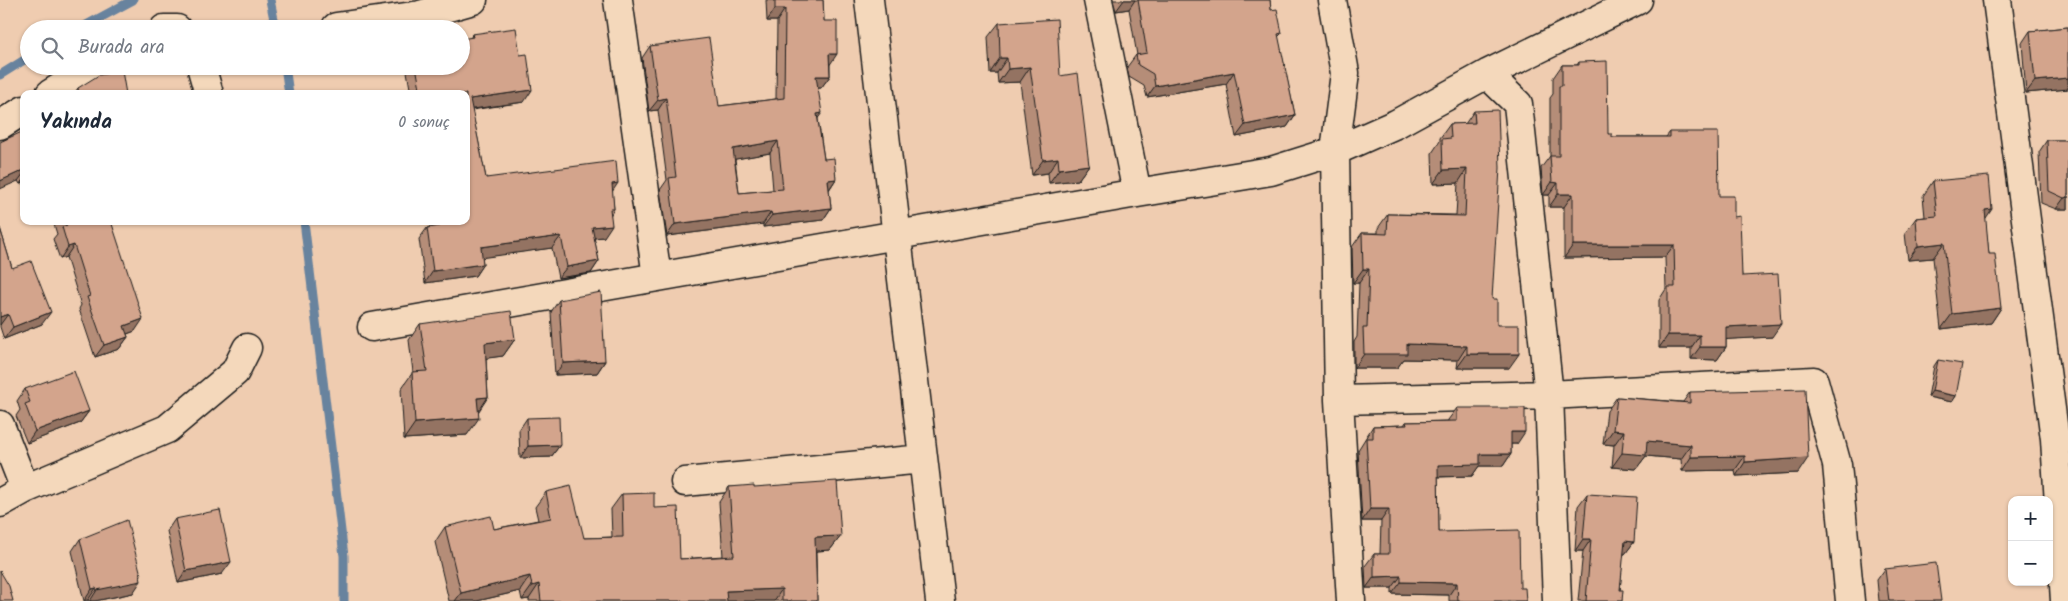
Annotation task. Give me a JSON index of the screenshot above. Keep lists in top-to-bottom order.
{
  "page": {
    "search": "Burada ara",
    "heading": ["Yakında", "0 sonuç"],
    "map_buttons": ["+", "−"]
  }
}
